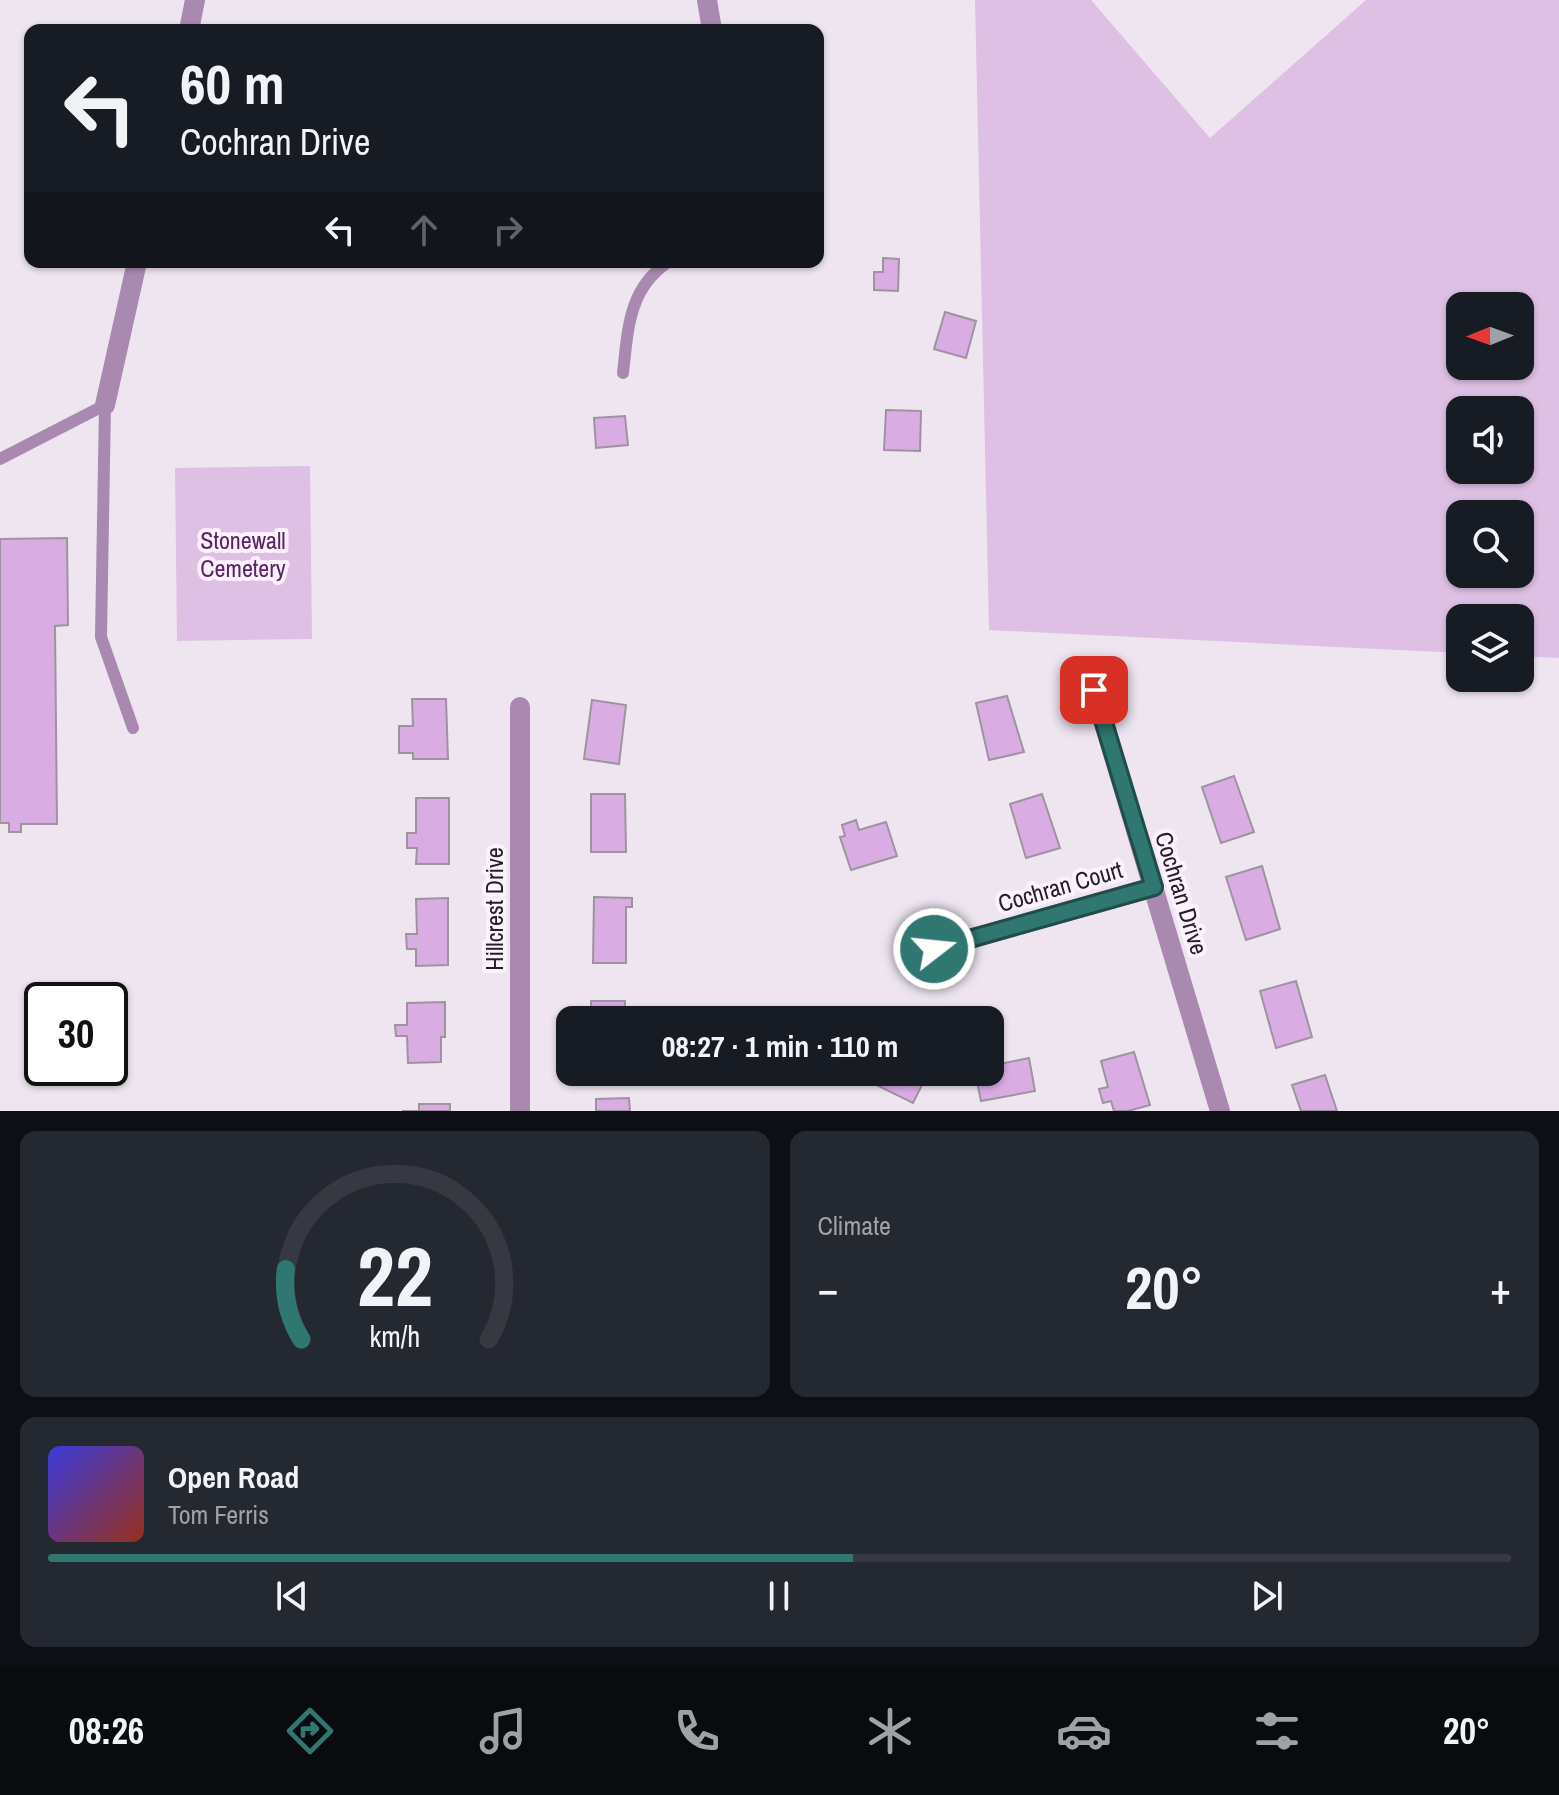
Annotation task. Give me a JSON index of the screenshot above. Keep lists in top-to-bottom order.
{
  "streets": {
    "street": ["Cochran Court", "Cochran Drive", "Hillcrest Drive"]
  },
  "crossings": [
    ["Cochran Court", "Cochran Drive"]
  ],
  "parks": ["Stonewall Cemetery"],
  "north": "left",
  "page": {
    "turn": ["60 m", "Cochran Drive"],
    "limit": "30",
    "trip": "08:27 · 1 min · 110 m",
    "tile": "Climate",
    "heat": ["−", "20°", "+"],
    "song": ["Open Road", "Tom Ferris"],
    "tabs": ["08:26", "20°"],
    "gauge": ["22", "km/h"]
  }
}
